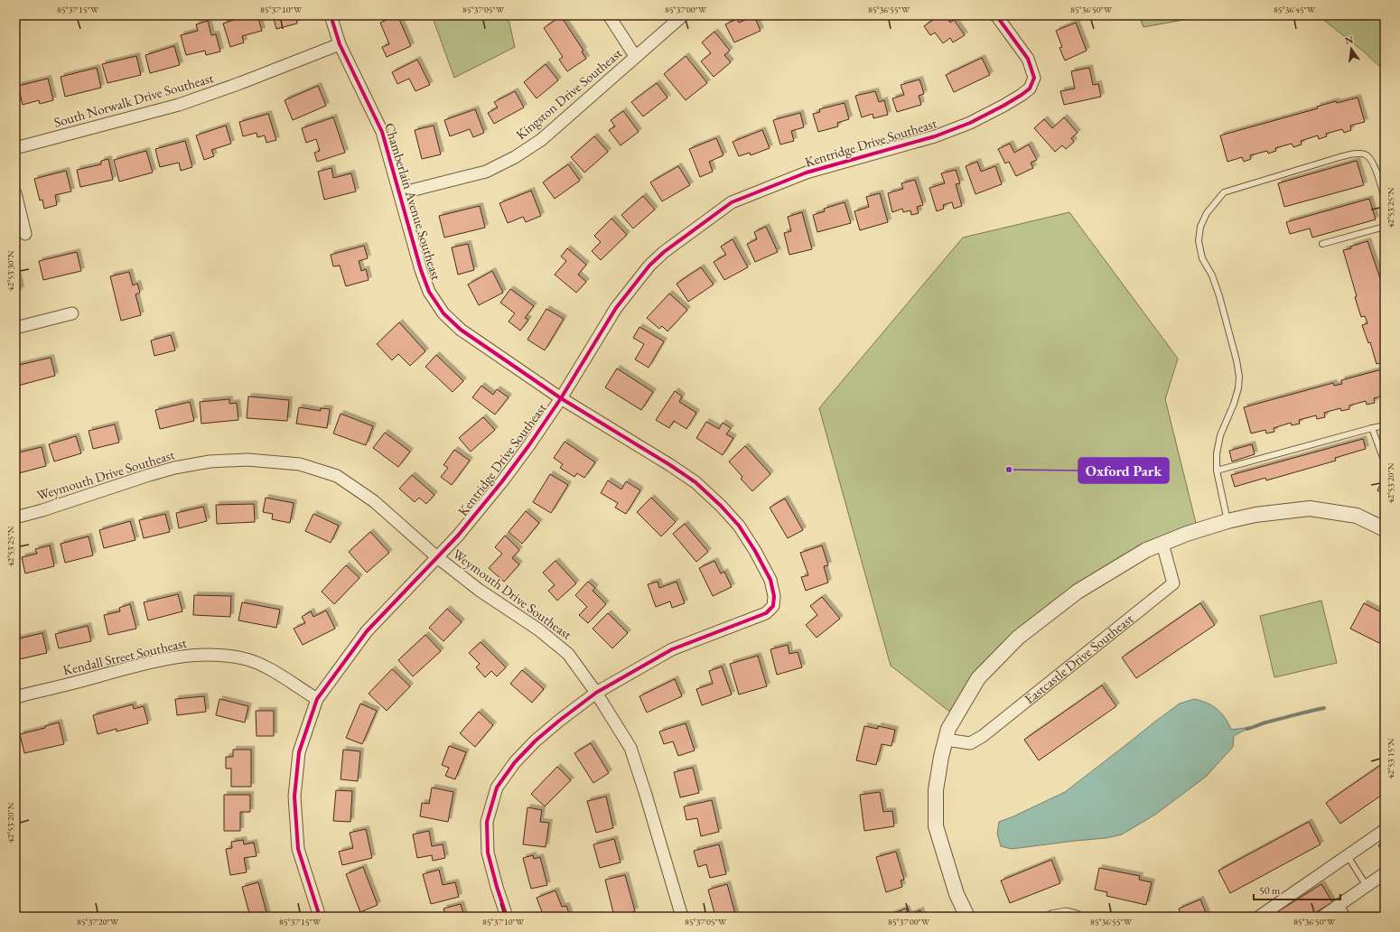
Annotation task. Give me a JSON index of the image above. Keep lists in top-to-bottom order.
{
  "streets": {
    "street": [
      "Kingston Drive Southeast",
      "South Norwalk Drive Southeast",
      "Kentridge Drive Southeast",
      "Chamberlain Avenue Southeast",
      "Weymouth Drive Southeast",
      "Kendall Street Southeast",
      "Eastcastle Drive Southeast"
    ]
  },
  "crossings": [
    ["Kingston Drive Southeast", "Chamberlain Avenue Southeast"],
    ["South Norwalk Drive Southeast", "Chamberlain Avenue Southeast"],
    ["Kentridge Drive Southeast", "Chamberlain Avenue Southeast"],
    ["Kentridge Drive Southeast", "Weymouth Drive Southeast"],
    ["Kentridge Drive Southeast", "Kendall Street Southeast"],
    ["Chamberlain Avenue Southeast", "Weymouth Drive Southeast"]
  ],
  "places": ["Oxford Park"],
  "scale_bar": "50 m",
  "north": "top",
  "coordinates": [
    "85°37'15\"W",
    "85°37'10\"W",
    "85°37'05\"W",
    "85°37'00\"W",
    "85°36'55\"W",
    "85°36'50\"W",
    "85°36'45\"W",
    "42°53'25\"N",
    "42°53'30\"N",
    "42°53'20\"N",
    "42°53'15\"N",
    "85°37'20\"W"
  ]
}
